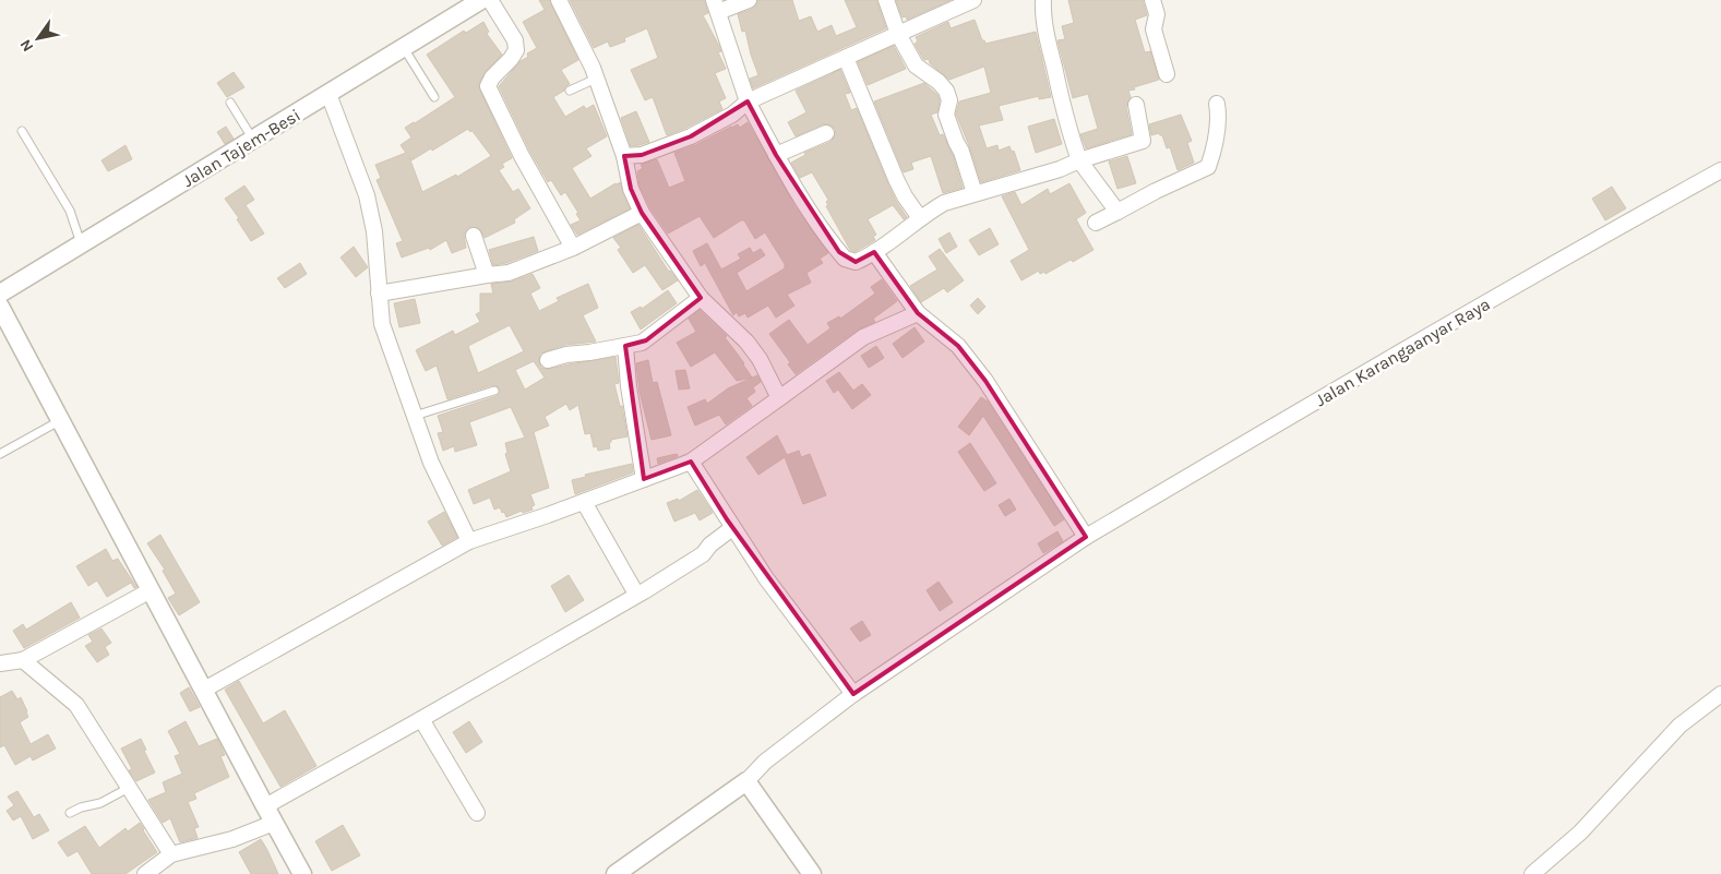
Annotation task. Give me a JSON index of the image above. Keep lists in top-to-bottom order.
{
  "streets": {
    "street": ["Jalan Tajem-Besi", "Jalan Karangaanyar Raya"]
  },
  "north": "bottom left"
}
